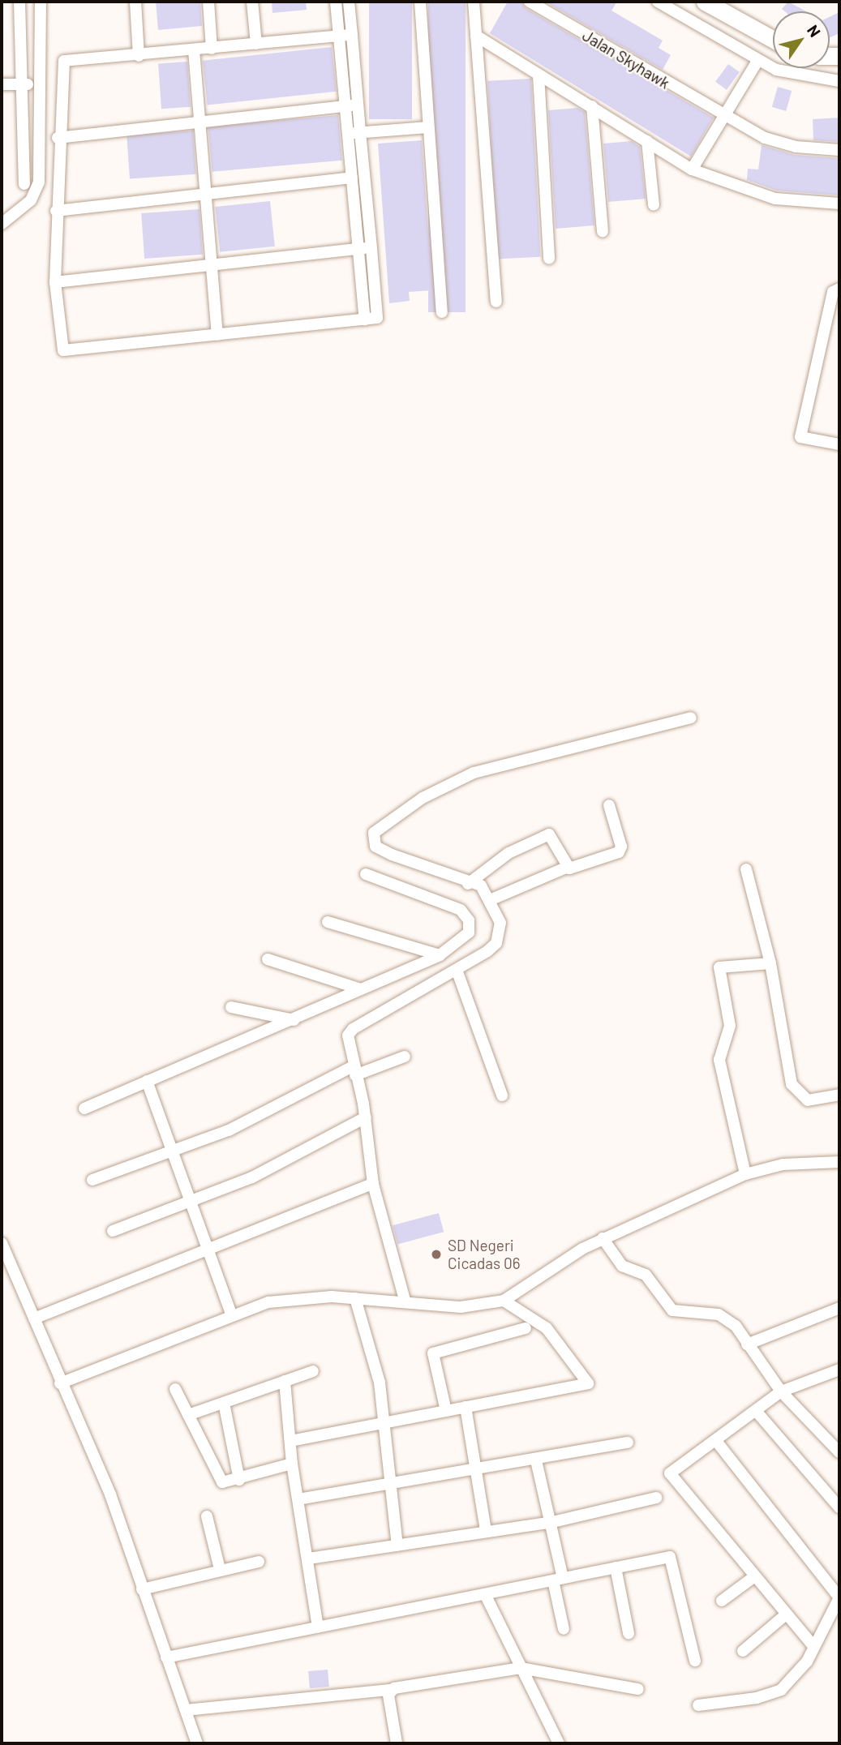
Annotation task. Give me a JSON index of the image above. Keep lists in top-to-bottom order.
{
  "streets": {
    "street": ["Jalan Skyhawk"]
  },
  "places": ["SD Negeri Cicadas 06"],
  "north": "top right"
}
